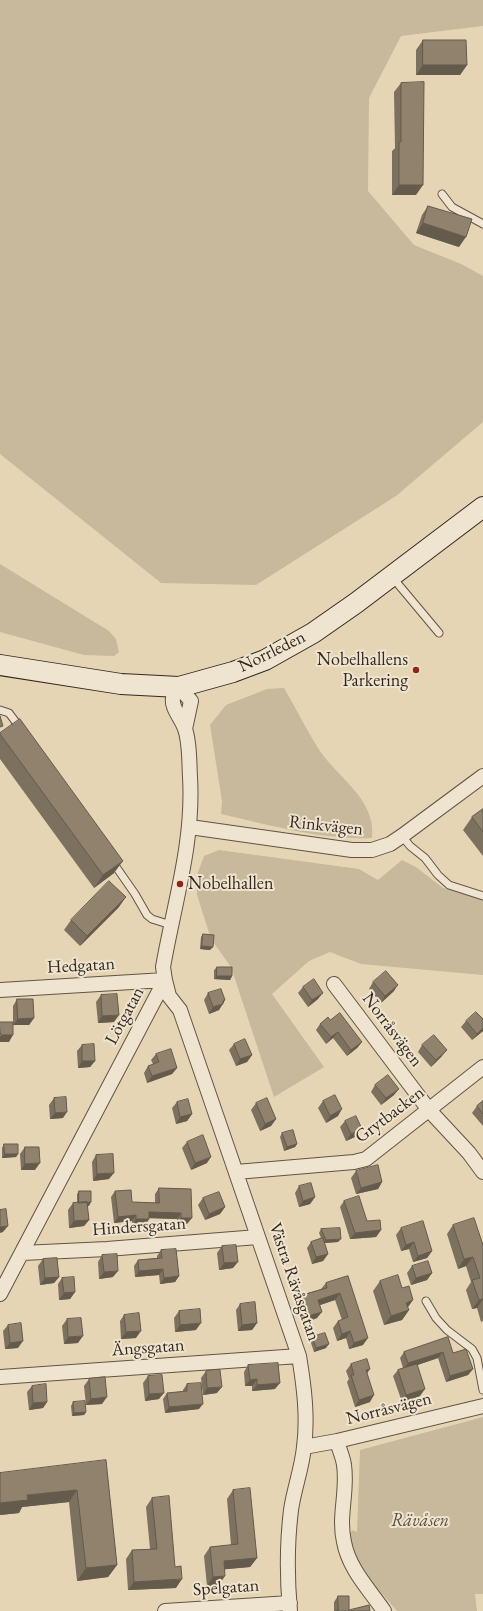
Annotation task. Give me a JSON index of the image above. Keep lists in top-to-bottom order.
{
  "streets": {
    "street": [
      "Norrleden",
      "Rinkvägen",
      "Hedgatan",
      "Lötgatan",
      "Norråsvägen",
      "Grytbacken",
      "Hindersgatan",
      "Västra Rävåsgatan",
      "Ängsgatan",
      "Spelgatan"
    ]
  },
  "crossings": [
    ["Norrleden", "Lötgatan"],
    ["Rinkvägen", "Lötgatan"],
    ["Hedgatan", "Lötgatan"],
    ["Hedgatan", "Västra Rävåsgatan"],
    ["Lötgatan", "Hindersgatan"],
    ["Lötgatan", "Västra Rävåsgatan"],
    ["Norråsvägen", "Grytbacken"],
    ["Norråsvägen", "Västra Rävåsgatan"],
    ["Grytbacken", "Västra Rävåsgatan"],
    ["Hindersgatan", "Västra Rävåsgatan"],
    ["Västra Rävåsgatan", "Ängsgatan"],
    ["Västra Rävåsgatan", "Spelgatan"]
  ],
  "parks": ["Rävåsen"],
  "places": ["Nobelhallens Parkering", "Nobelhallen"]
}
